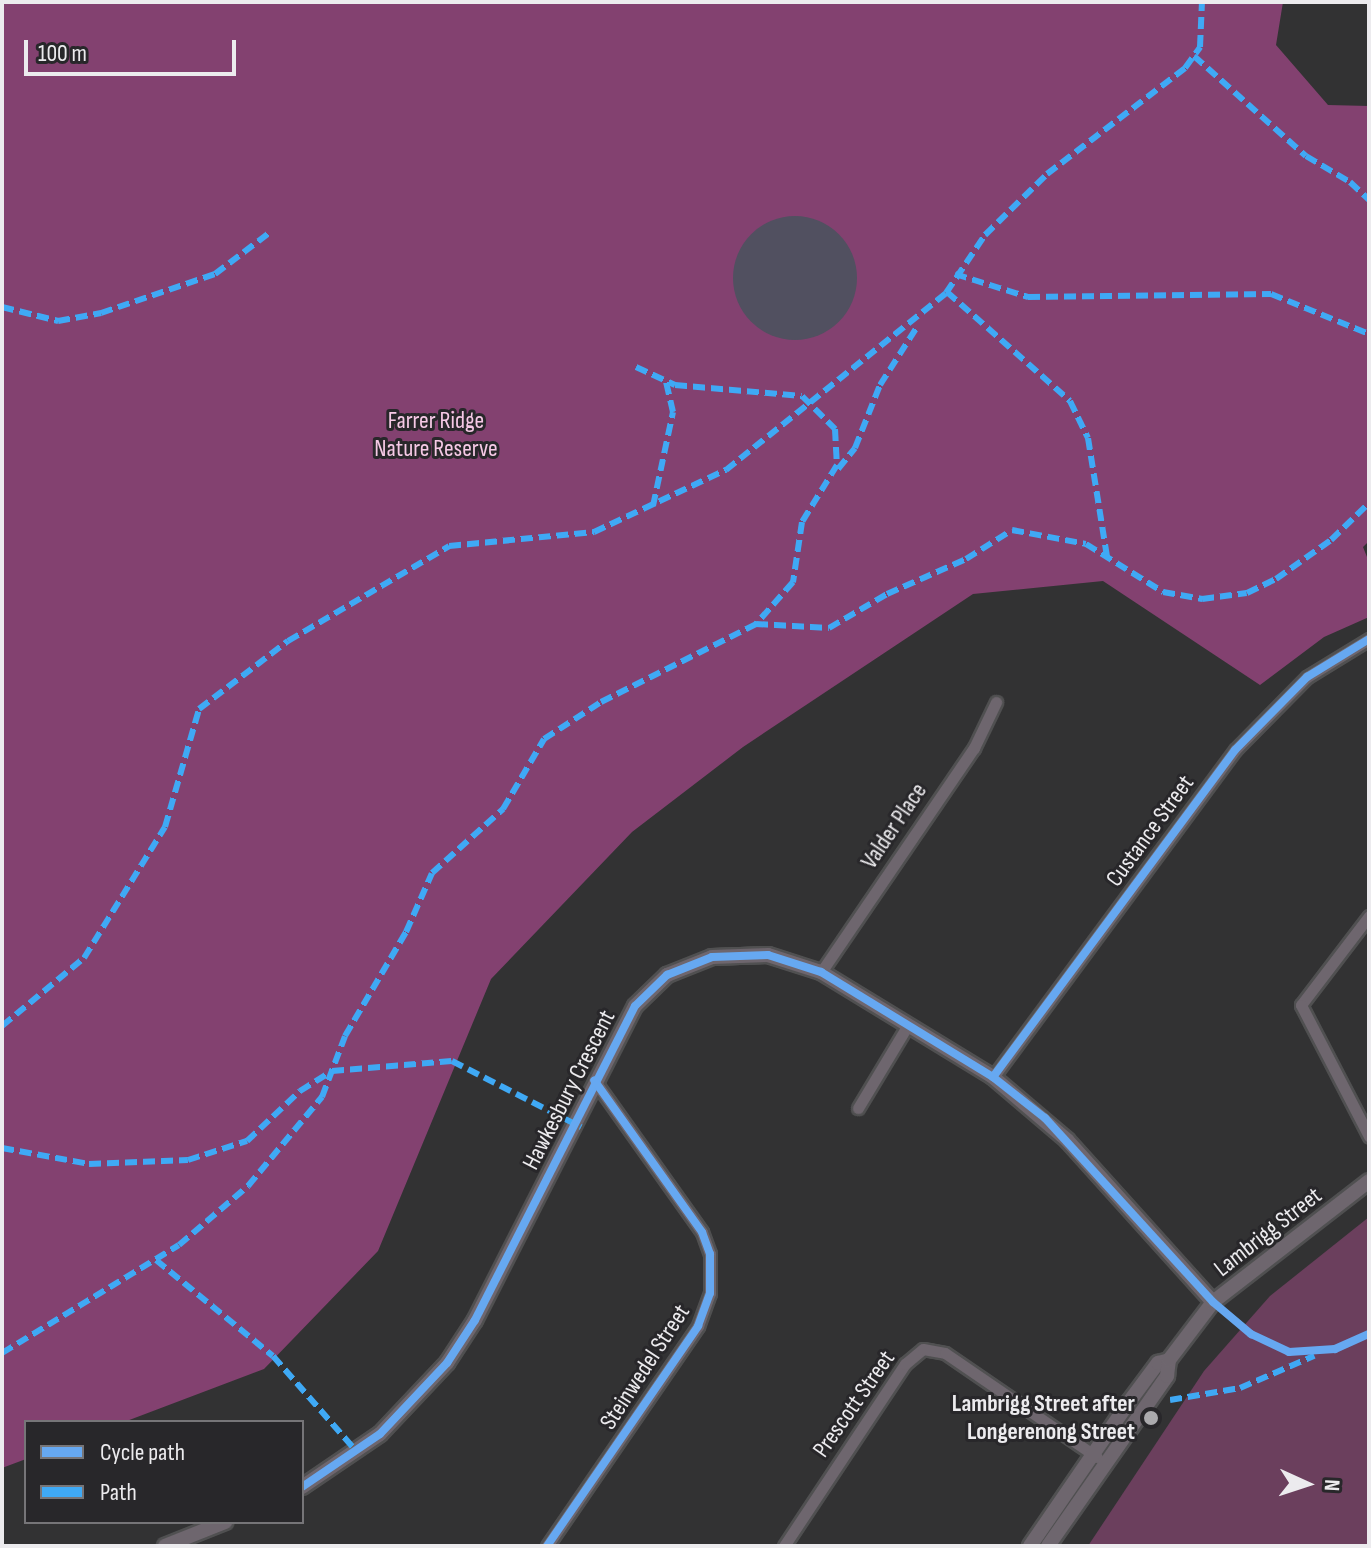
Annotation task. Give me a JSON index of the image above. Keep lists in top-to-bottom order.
{
  "streets": {
    "street": [
      "Valder Place",
      "Custance Street",
      "Hawkesbury Crescent",
      "Lambrigg Street",
      "Steinwedel Street",
      "Prescott Street"
    ]
  },
  "crossings": [
    ["Valder Place", "Hawkesbury Crescent"],
    ["Custance Street", "Hawkesbury Crescent"],
    ["Hawkesbury Crescent", "Lambrigg Street"],
    ["Hawkesbury Crescent", "Steinwedel Street"],
    ["Lambrigg Street", "Prescott Street"]
  ],
  "parks": ["Farrer Ridge Nature Reserve"],
  "places": ["Lambrigg Street after Longerenong Street"],
  "legend": ["Cycle path", "Path"],
  "scale_bar": "100 m",
  "north": "right"
}
